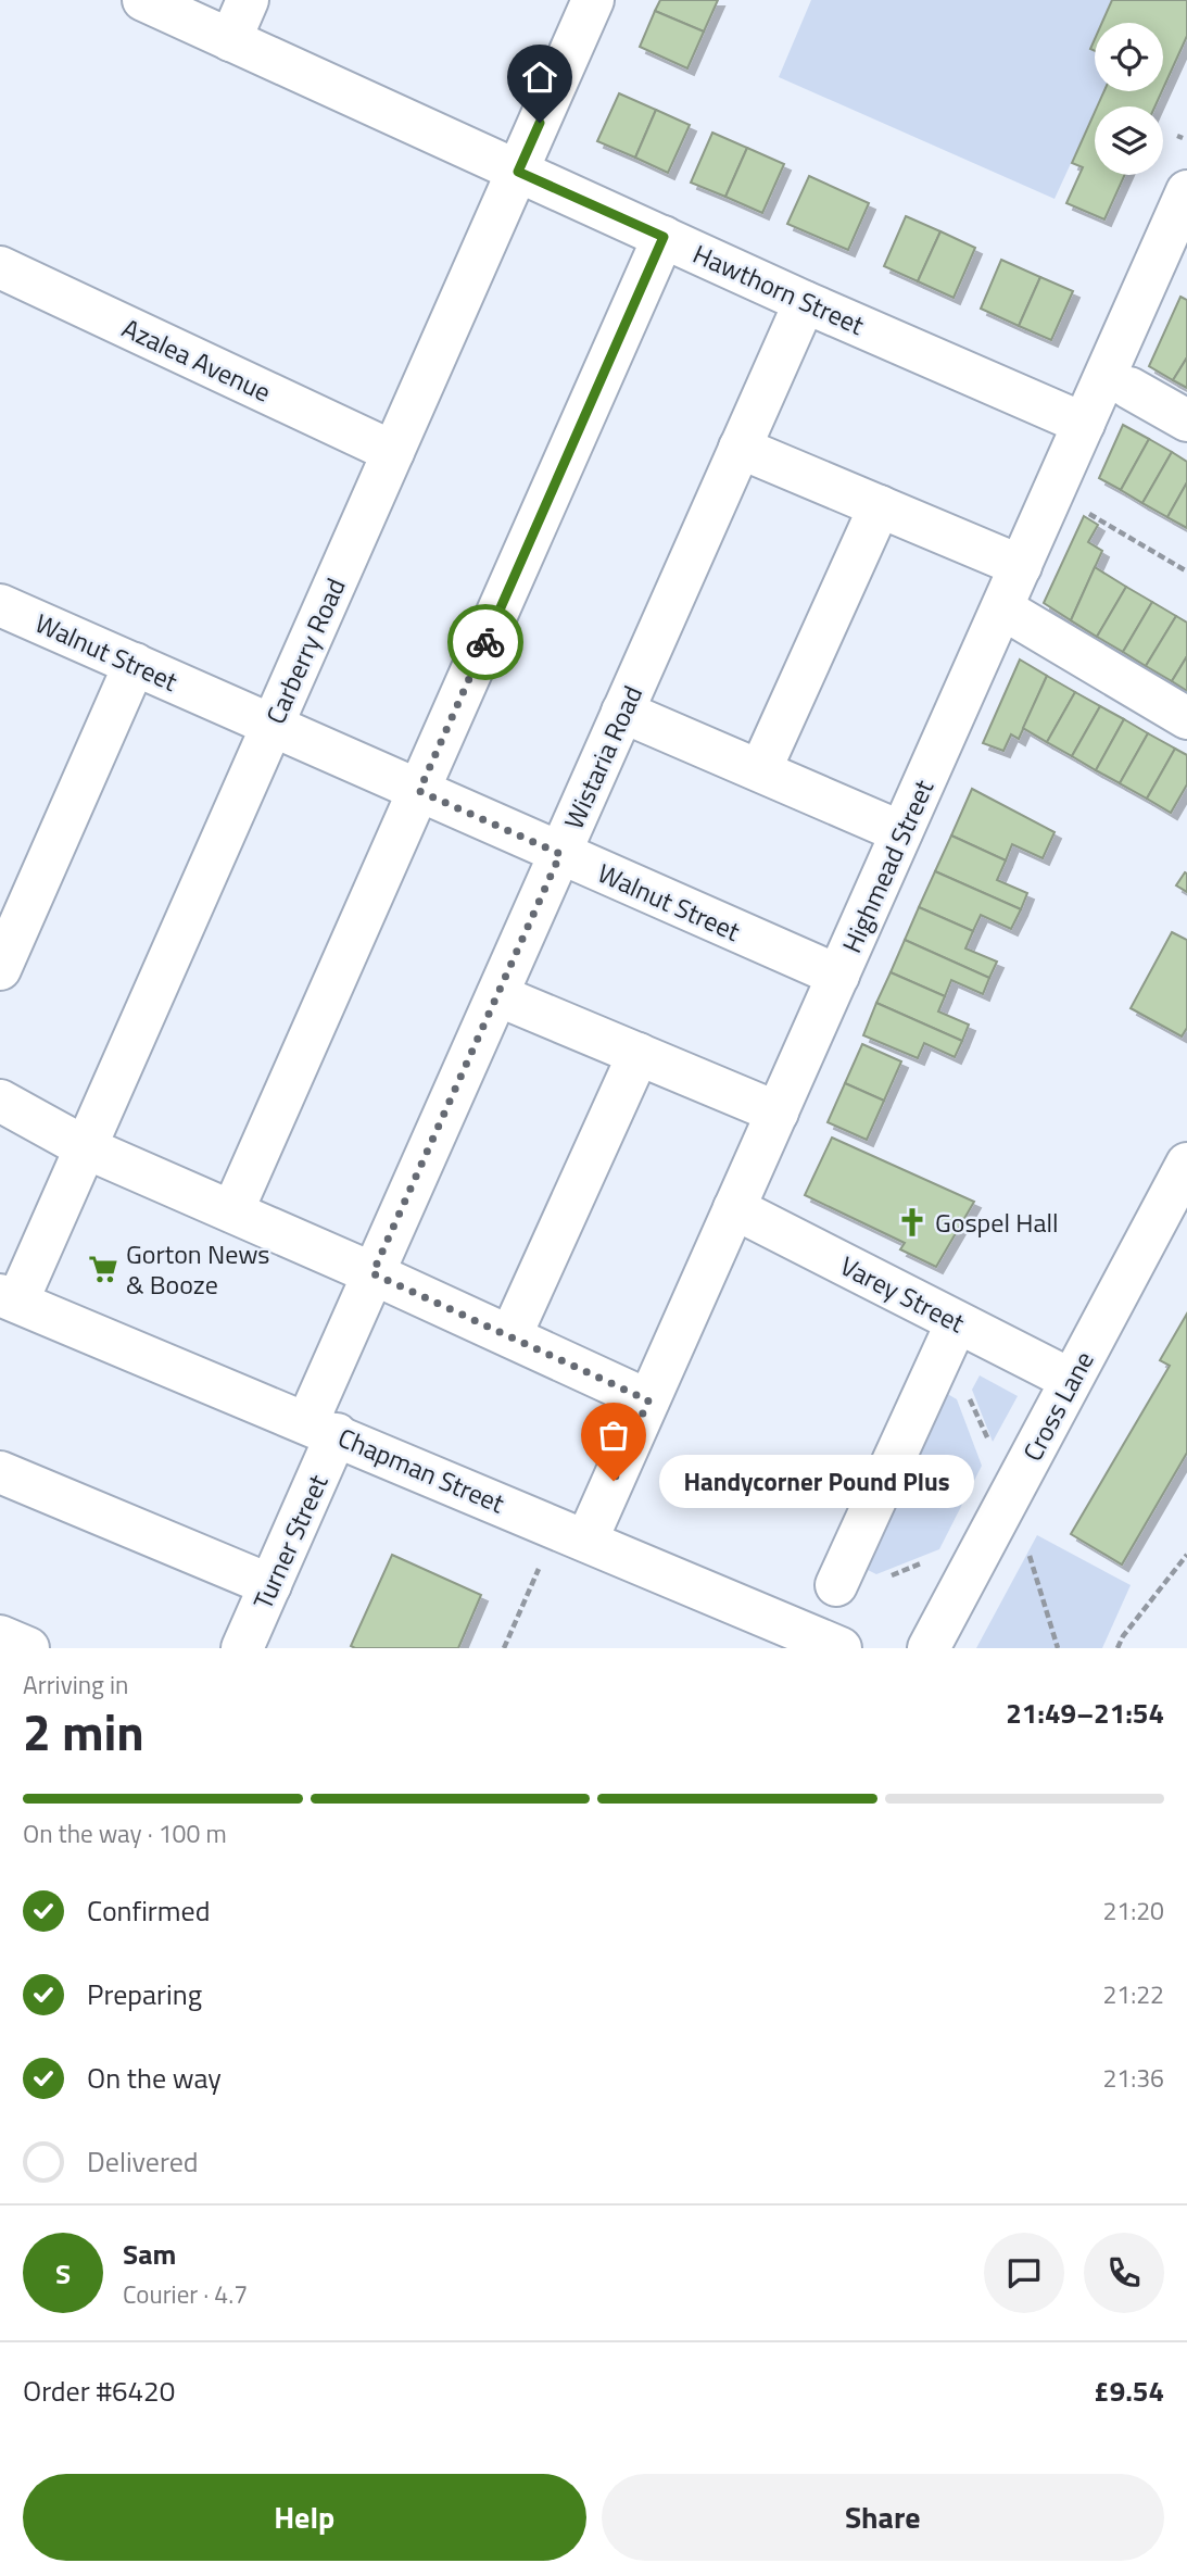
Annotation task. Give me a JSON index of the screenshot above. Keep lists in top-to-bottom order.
{
  "streets": {
    "street": [
      "Hawthorn Street",
      "Azalea Avenue",
      "Carberry Road",
      "Walnut Street",
      "Wistaria Road",
      "Highmead Street",
      "Varey Street",
      "Cross Lane",
      "Chapman Street",
      "Turner Street"
    ]
  },
  "crossings": [
    ["Hawthorn Street", "Carberry Road"],
    ["Hawthorn Street", "Wistaria Road"],
    ["Hawthorn Street", "Highmead Street"],
    ["Azalea Avenue", "Carberry Road"],
    ["Carberry Road", "Walnut Street"],
    ["Carberry Road", "Chapman Street"],
    ["Walnut Street", "Wistaria Road"],
    ["Walnut Street", "Highmead Street"],
    ["Wistaria Road", "Chapman Street"],
    ["Wistaria Road", "Turner Street"],
    ["Highmead Street", "Varey Street"],
    ["Highmead Street", "Chapman Street"],
    ["Varey Street", "Cross Lane"],
    ["Chapman Street", "Turner Street"]
  ],
  "places": {
    "church": ["Gospel Hall"],
    "supermarket": ["Gorton News & Booze"],
    "other": ["Handycorner Pound Plus"]
  },
  "page": {
    "bubble": "Handycorner Pound Plus",
    "heading": ["2 min", "Arriving in", "21:49–21:54"],
    "panel": [
      "Sam",
      "Courier · 4.7",
      "Order #6420",
      "£9.54"
    ],
    "bar": "On the way · 100 m",
    "list": [
      ["Confirmed", "21:20"],
      ["Preparing", "21:22"],
      ["On the way", "21:36"],
      "Delivered"
    ],
    "round": "S",
    "buttons": ["Help", "Share"]
  }
}
